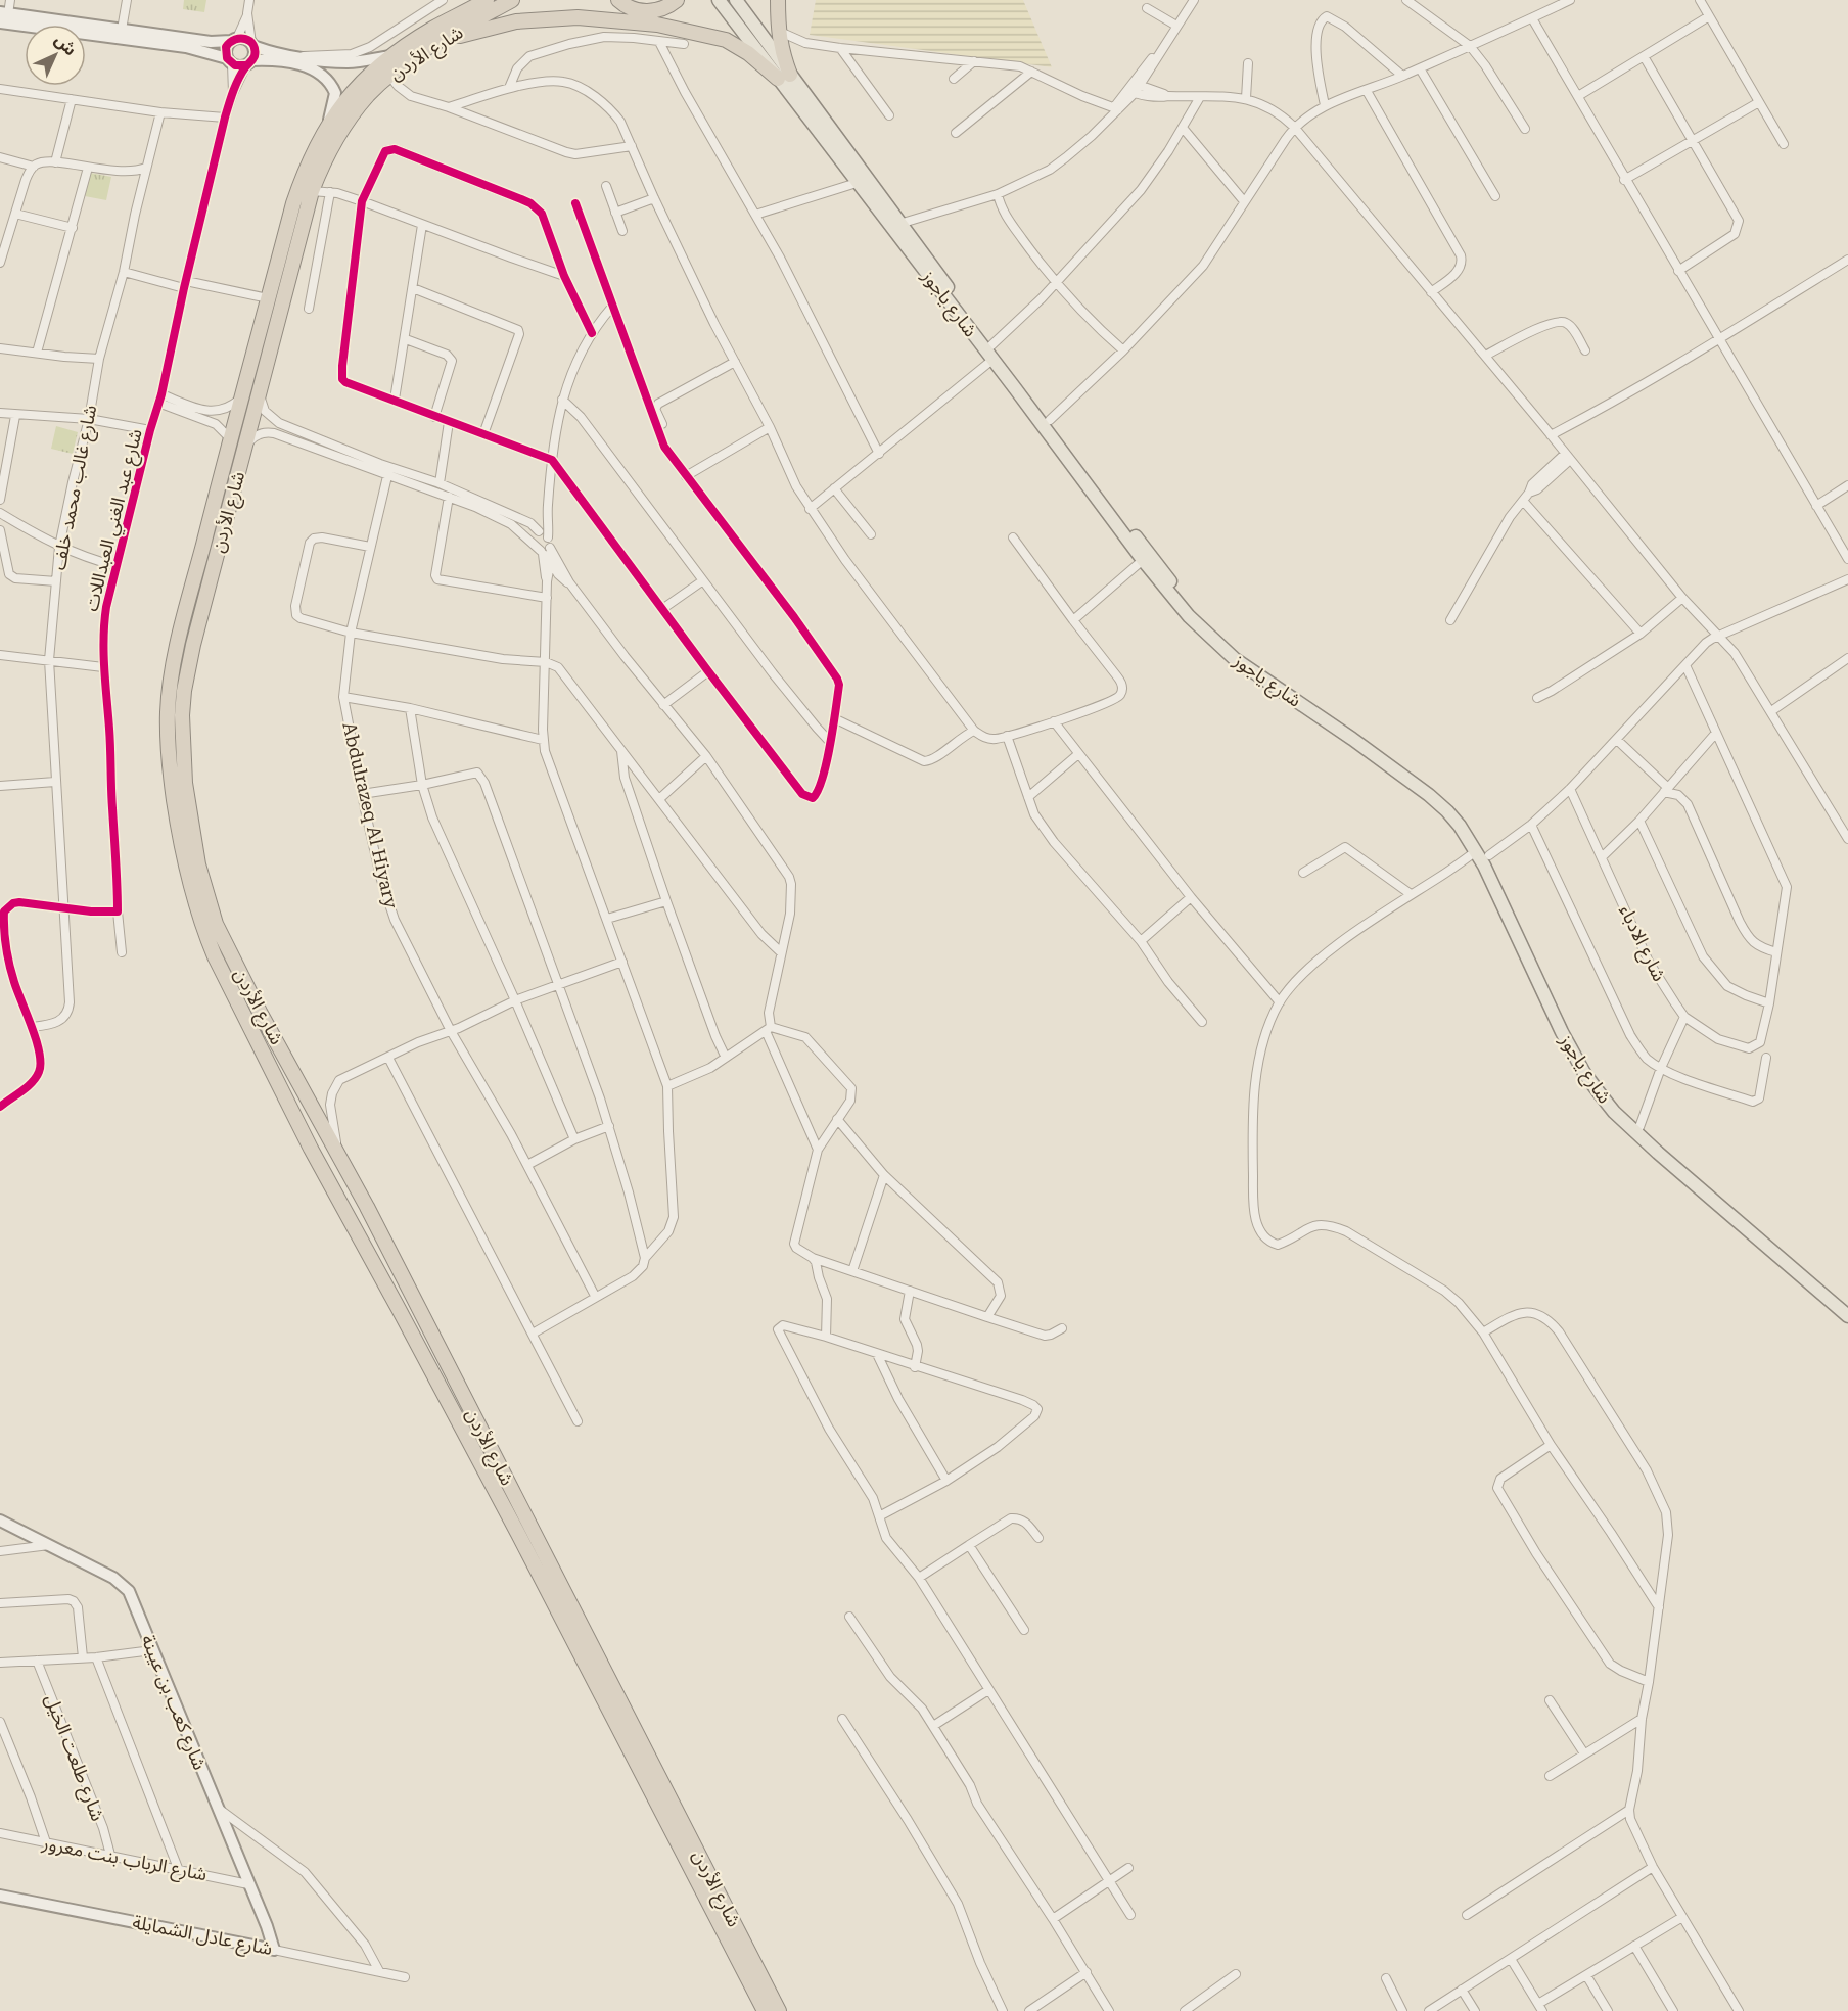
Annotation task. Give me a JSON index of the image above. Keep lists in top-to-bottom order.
{
  "streets": {
    "highway": ["شارع الأردن"],
    "main road": ["شارع ياجوز"],
    "street": [
      "شارع غالب محمد خلف",
      "شارع عبد الغني العبداللات",
      "Abdulrazeq Al Hiyary",
      "شارع الادباء",
      "شارع كعب بن عيينة",
      "شارع طلعت الخيل",
      "شارع الرباب بنت معرور",
      "شارع عادل الشمايلة"
    ]
  },
  "crossings": [
    ["شارع كعب بن عيينة", "شارع الرباب بنت معرور"],
    ["شارع كعب بن عيينة", "شارع عادل الشمايلة"],
    ["شارع طلعت الخيل", "شارع الرباب بنت معرور"]
  ],
  "north": "top right"
}
